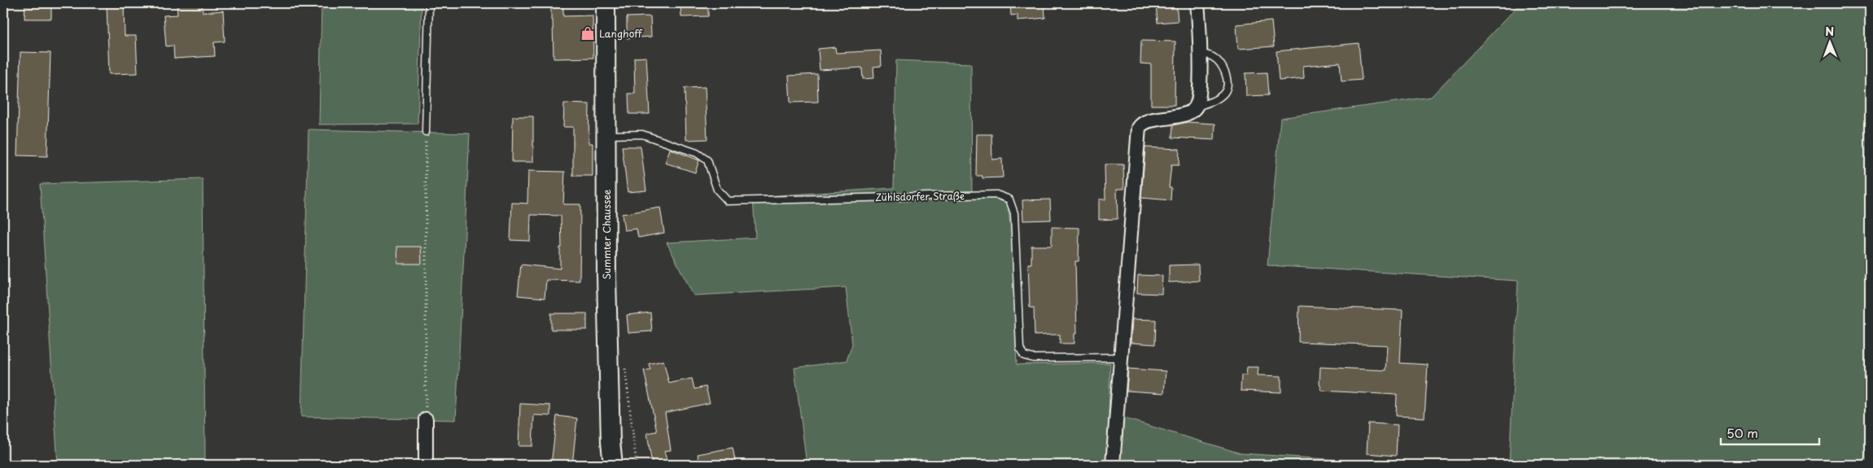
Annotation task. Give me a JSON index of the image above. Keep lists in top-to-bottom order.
{
  "streets": {
    "main road": ["Summter Chaussee"],
    "lane": ["Zühlsdorfer Straße"]
  },
  "crossings": [
    ["Zühlsdorfer Straße", "Summter Chaussee"]
  ],
  "places": {
    "shop": ["Langhoff"]
  },
  "scale_bar": "50 m",
  "north": "top"
}
